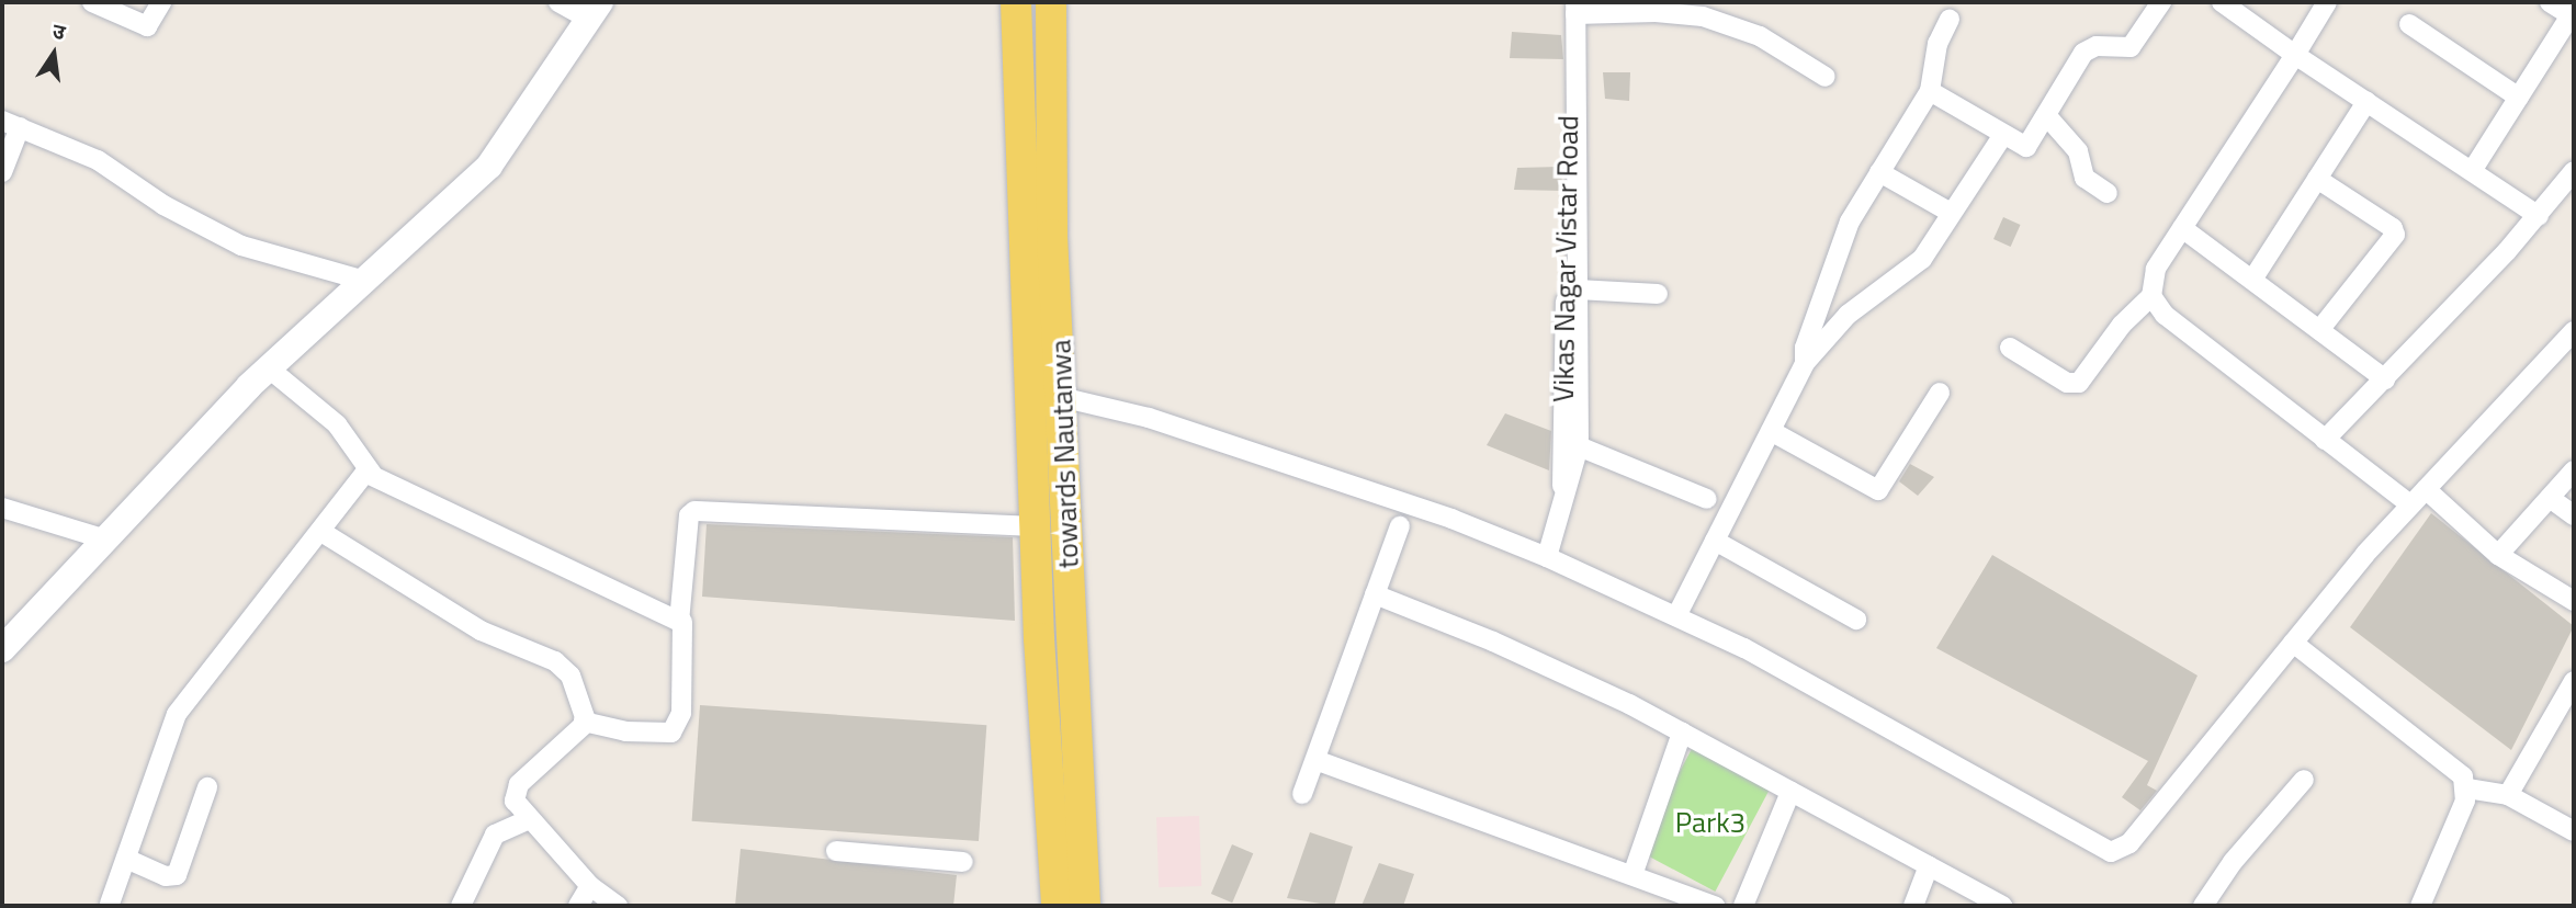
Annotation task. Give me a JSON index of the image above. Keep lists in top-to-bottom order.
{
  "streets": {
    "main road": ["towards Nautanwa"],
    "street": ["Vikas Nagar Vistar Road"]
  },
  "parks": ["Park3"],
  "north": "top"
}
